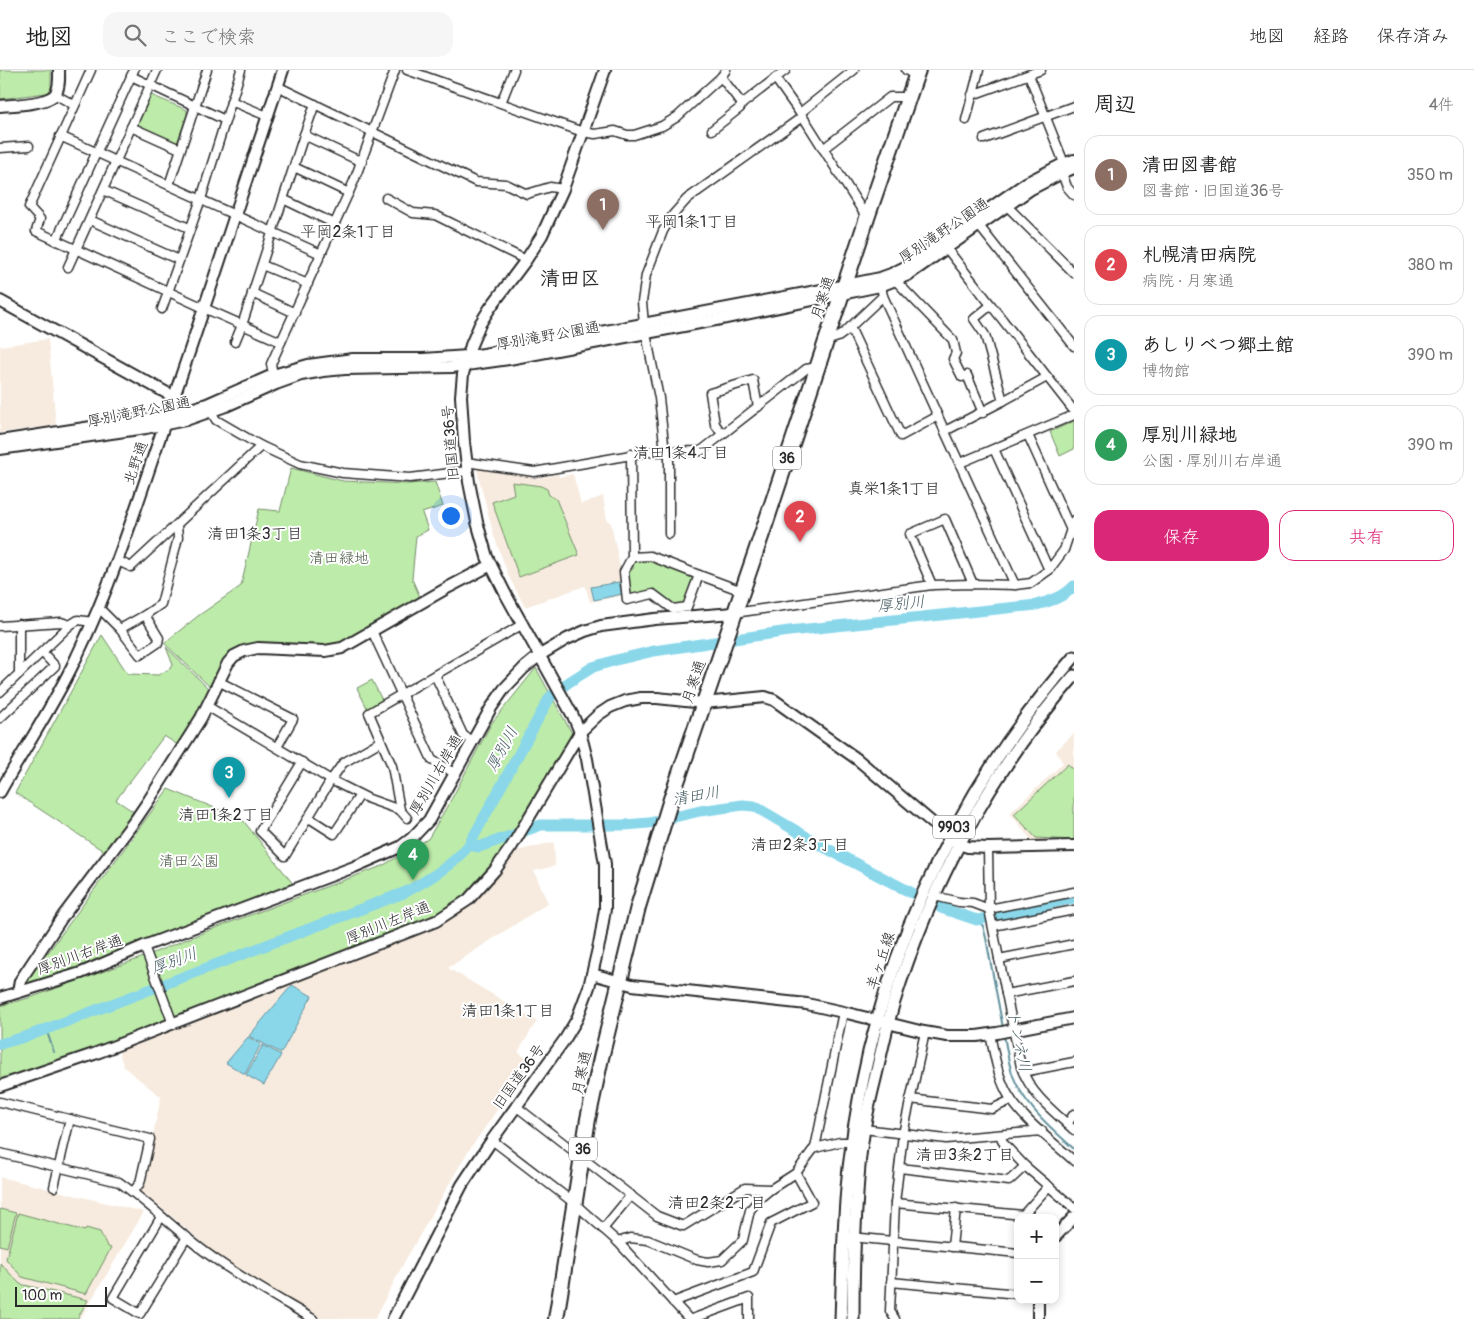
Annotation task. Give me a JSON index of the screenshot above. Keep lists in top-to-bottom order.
{
  "streets": {
    "highway": ["月寒通", "36"],
    "main road": ["9903", "羊ヶ丘線"],
    "street": [
      "厚別滝野公園通",
      "旧国道36号",
      "北野通",
      "厚別川右岸通",
      "厚別川左岸通"
    ]
  },
  "crossings": [
    ["厚別滝野公園通", "月寒通"],
    ["厚別滝野公園通", "旧国道36号"],
    ["厚別滝野公園通", "北野通"],
    ["月寒通", "厚別川右岸通"],
    ["月寒通", "厚別川左岸通"],
    ["旧国道36号", "厚別川右岸通"],
    ["旧国道36号", "厚別川左岸通"],
    ["厚別川左岸通", "羊ヶ丘線"]
  ],
  "districts": [
    "平岡1条1丁目",
    "平岡2条1丁目",
    "清田区",
    "清田1条4丁目",
    "真栄1条1丁目",
    "清田1条3丁目",
    "清田1条2丁目",
    "清田2条3丁目",
    "清田1条1丁目",
    "清田3条2丁目",
    "清田2条2丁目"
  ],
  "water": ["厚別川", "清田川", "トンネ川"],
  "parks": ["清田緑地", "清田公園"],
  "scale_bar": "100 m",
  "page": {
    "header": "地図",
    "search": "ここで検索",
    "nav": ["地図", "経路", "保存済み"],
    "heading": ["周辺", "4件"],
    "list": [
      {
        "mark": "1",
        "name": "清田図書館",
        "note": "図書館 · 旧国道36号",
        "value": "350 m"
      },
      {
        "mark": "2",
        "name": "札幌清田病院",
        "note": "病院 · 月寒通",
        "value": "380 m"
      },
      {
        "mark": "3",
        "name": "あしりべつ郷土館",
        "note": "博物館",
        "value": "390 m"
      },
      {
        "mark": "4",
        "name": "厚別川緑地",
        "note": "公園 · 厚別川右岸通",
        "value": "390 m"
      }
    ],
    "pins": [
      "1",
      "2",
      "3",
      "4"
    ],
    "buttons": ["保存", "共有"],
    "map_buttons": ["+", "−"],
    "scale": "100 m"
  }
}
